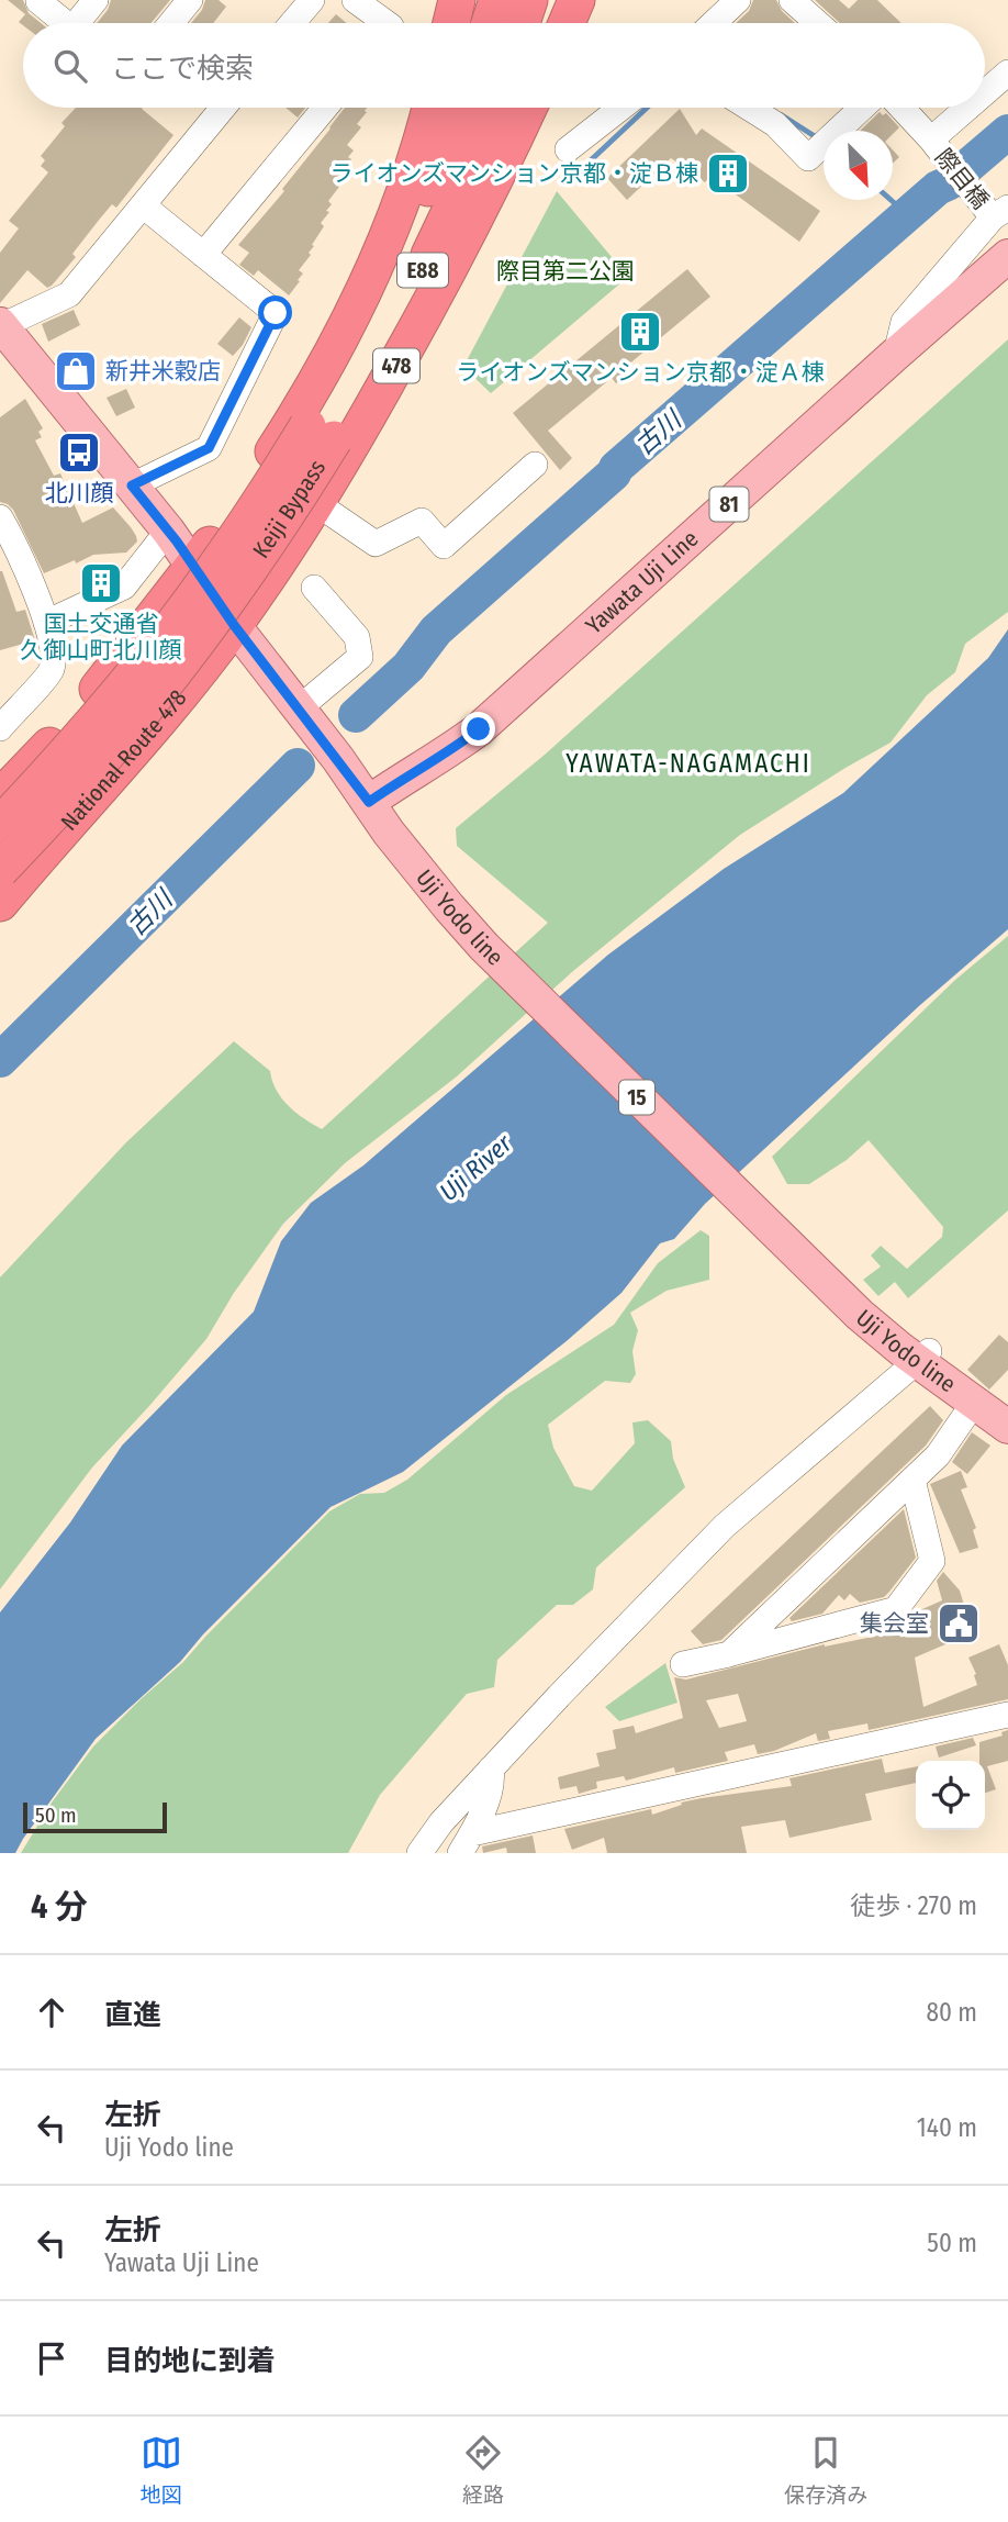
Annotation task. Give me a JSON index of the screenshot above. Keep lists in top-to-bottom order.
{
  "streets": {
    "highway": [
      "E88",
      "478",
      "Keiji Bypass",
      "National Route 478"
    ],
    "main road": [
      "81",
      "Yawata Uji Line",
      "Uji Yodo line",
      "15"
    ],
    "street": ["際目橋"]
  },
  "crossings": [
    ["Keiji Bypass", "National Route 478"],
    ["Yawata Uji Line", "Uji Yodo line"],
    ["National Route 478", "Uji Yodo line"]
  ],
  "districts": ["YAWATA-NAGAMACHI"],
  "water": ["古川", "Uji River"],
  "parks": ["際目第二公園"],
  "places": {
    "building": ["ライオンズマンション京都・淀Ｂ棟", "ライオンズマンション京都・淀Ａ棟", "国土交通省 久御山町北川顔"],
    "shop": ["新井米穀店"],
    "bus stop": ["北川顔"],
    "public building": ["集会室"]
  },
  "scale_bar": "50 m",
  "north": "bottom right",
  "page": {
    "search": "ここで検索",
    "scale": "50 m",
    "heading": ["4 分", "徒歩 · 270 m"],
    "list": [
      ["直進", "80 m"],
      ["左折", "Uji Yodo line", "140 m"],
      ["左折", "Yawata Uji Line", "50 m"],
      "目的地に到着"
    ],
    "nav": ["地図", "経路", "保存済み"]
  }
}
